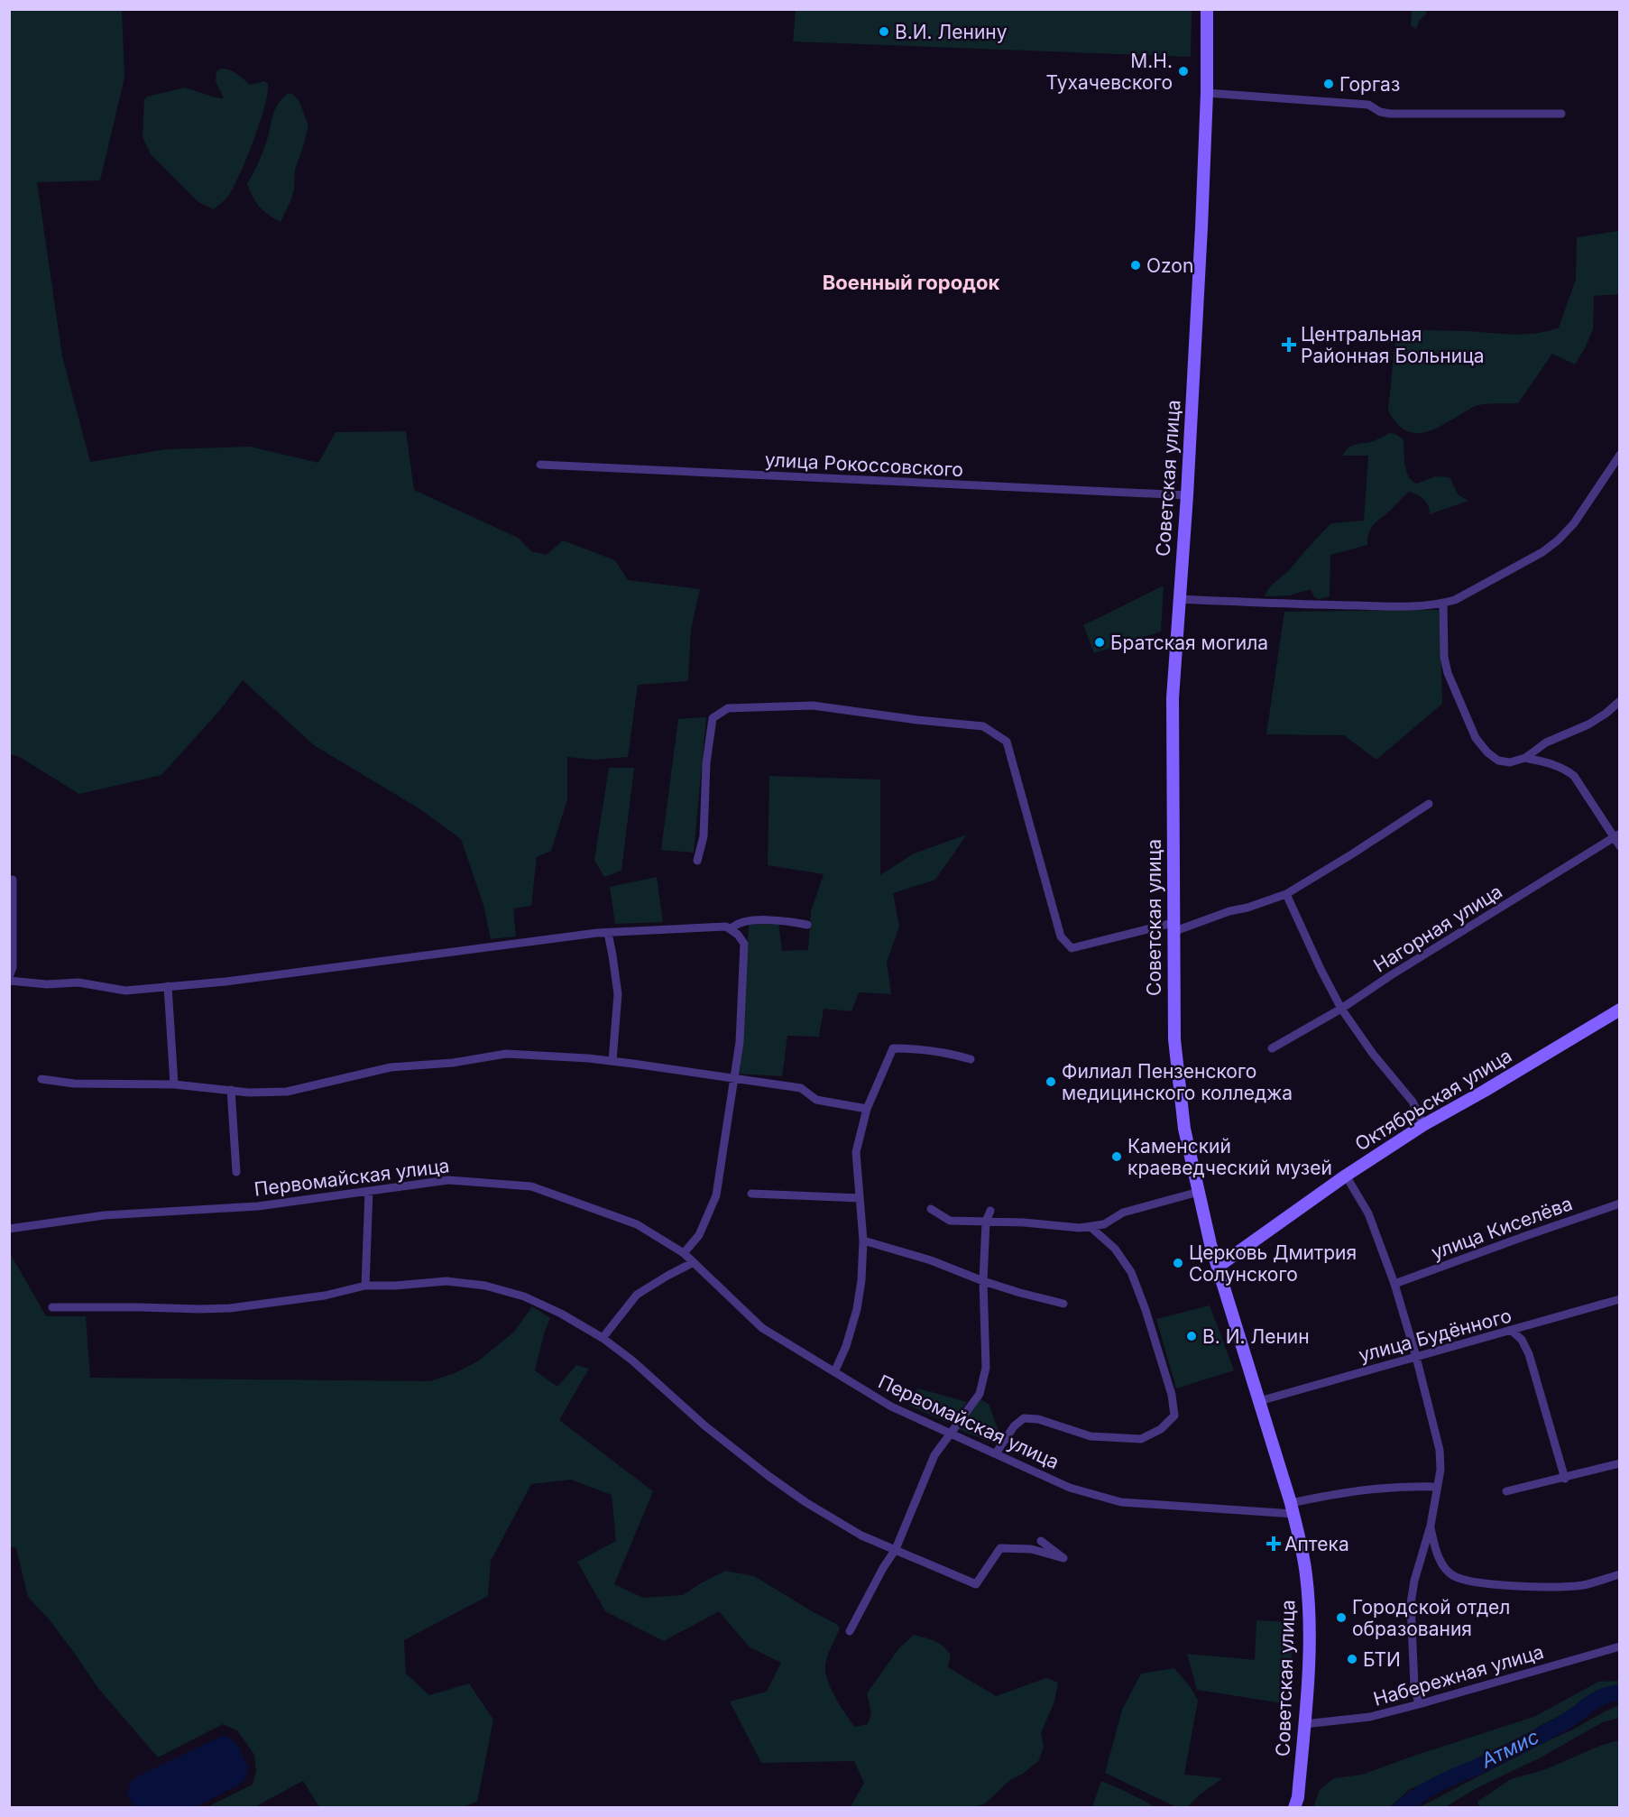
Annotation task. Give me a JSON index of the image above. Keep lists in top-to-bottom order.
{
  "streets": {
    "main road": ["Советская улица", "Октябрьская улица"],
    "street": [
      "улица Рокоссовского",
      "Нагорная улица",
      "Первомайская улица",
      "улица Киселёва",
      "улица Будённого",
      "Набережная улица"
    ]
  },
  "crossings": [
    ["улица Рокоссовского", "Советская улица"],
    ["Советская улица", "Октябрьская улица"],
    ["Советская улица", "Первомайская улица"],
    ["Советская улица", "улица Будённого"],
    ["Советская улица", "Набережная улица"]
  ],
  "districts": ["Военный городок"],
  "water": ["Атмис"],
  "places": {
    "other": [
      "В.И. Ленину",
      "М.Н. Тухачевского",
      "Горгаз",
      "Ozon",
      "Братская могила",
      "Филиал Пензенского медицинского колледжа",
      "Каменский краеведческий музей",
      "Церковь Дмитрия Солунского",
      "В. И. Ленин",
      "Городской отдел образования",
      "БТИ"
    ],
    "health": ["Центральная Районная Больница", "Аптека"]
  }
}
